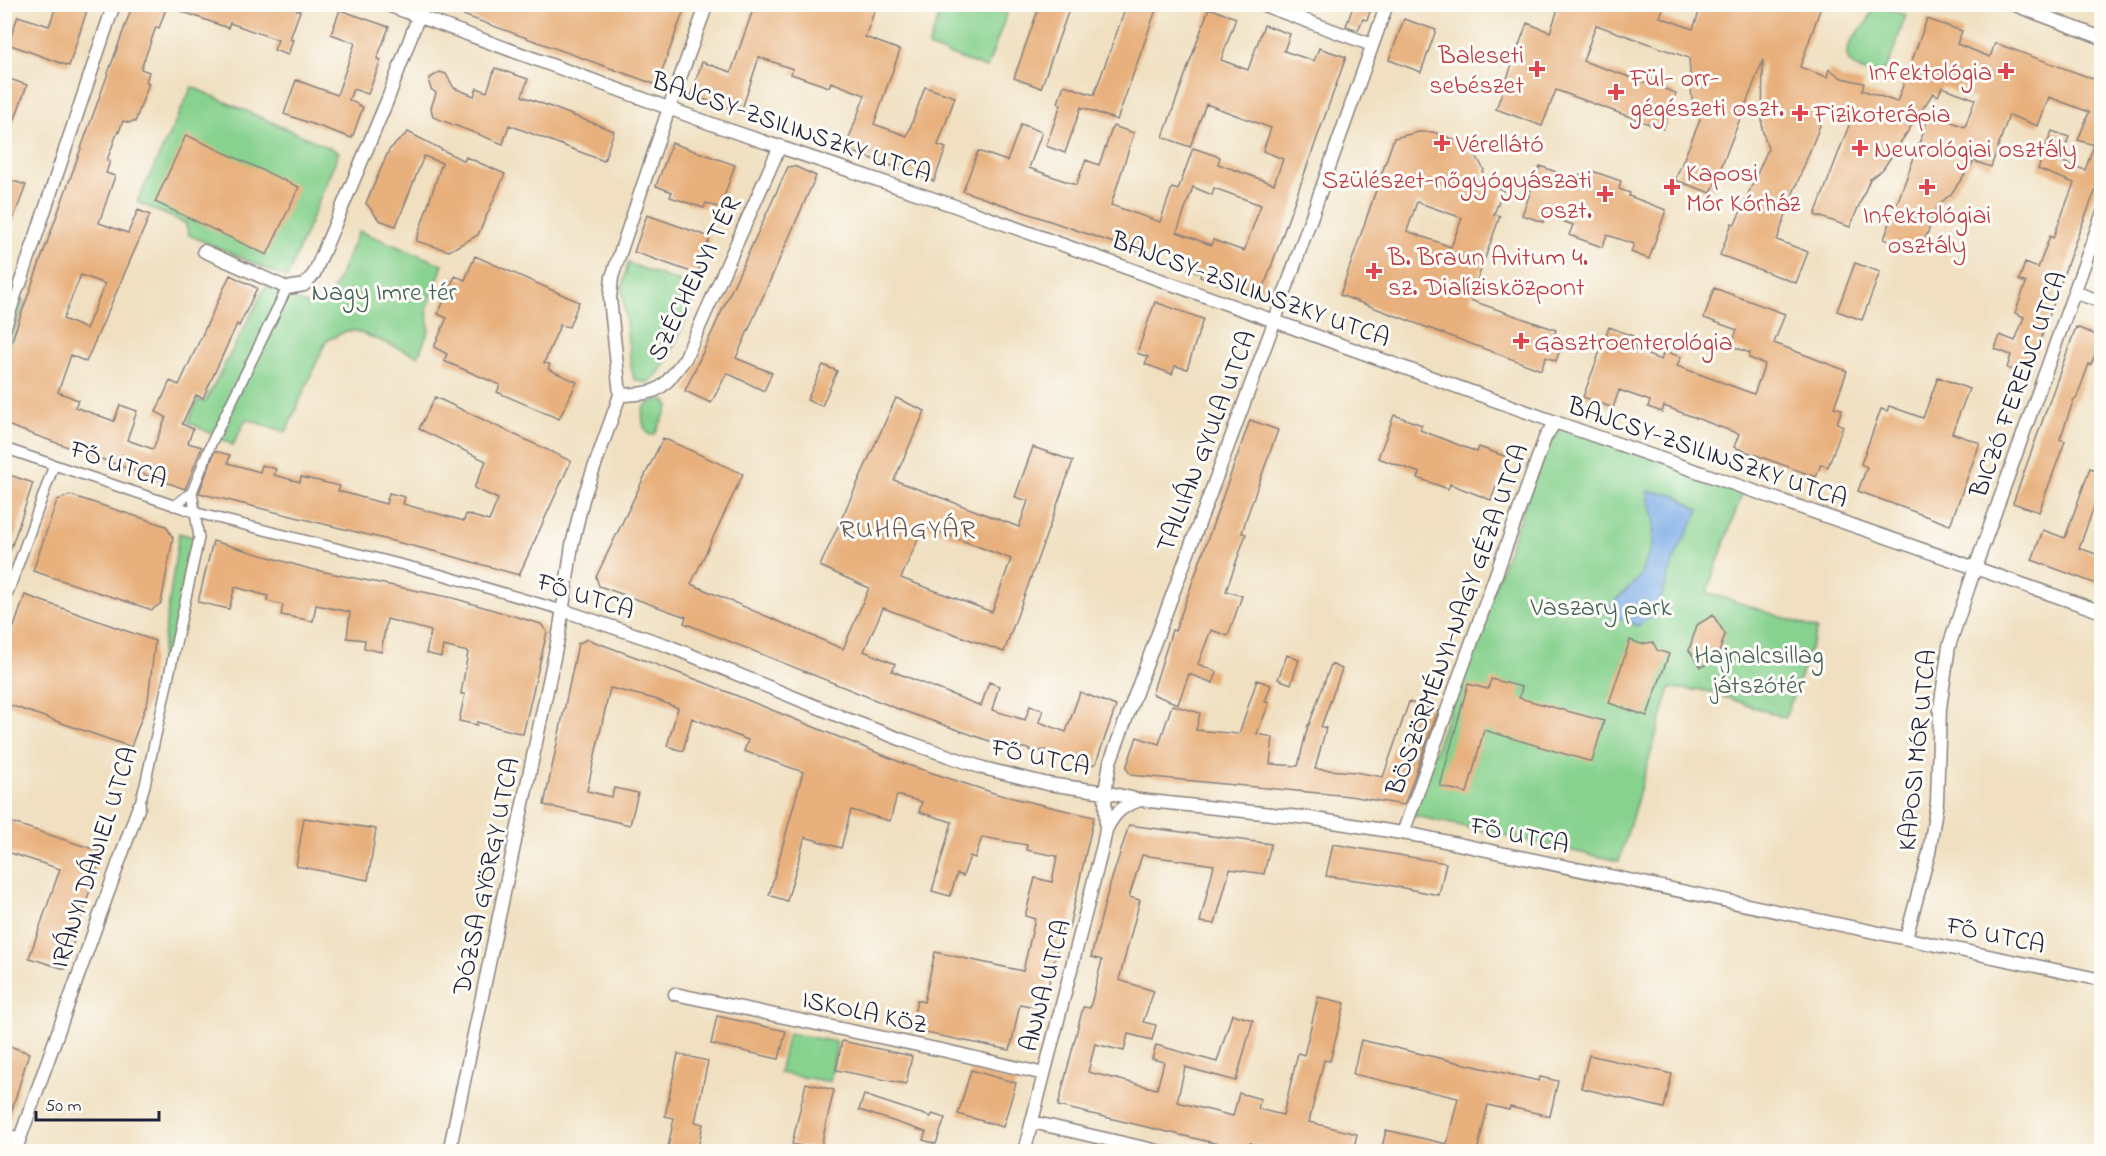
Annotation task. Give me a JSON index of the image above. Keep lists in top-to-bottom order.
{
  "streets": {
    "street": [
      "BAJCSY-ZSILINSZKY UTCA",
      "SZÉCHENYI TÉR",
      "BICZÓ FERENC UTCA",
      "TALLIÁN GYULA UTCA",
      "FŐ UTCA",
      "BÖSZÖRMÉNYI-NAGY GÉZA UTCA",
      "KAPOSI MÓR UTCA",
      "IRÁNYI DÁNIEL UTCA",
      "DÓZSA GYÖRGY UTCA",
      "ANNA UTCA",
      "ISKOLA KÖZ"
    ]
  },
  "crossings": [
    ["BAJCSY-ZSILINSZKY UTCA", "SZÉCHENYI TÉR"],
    ["BAJCSY-ZSILINSZKY UTCA", "BICZÓ FERENC UTCA"],
    ["BAJCSY-ZSILINSZKY UTCA", "TALLIÁN GYULA UTCA"],
    ["BAJCSY-ZSILINSZKY UTCA", "BÖSZÖRMÉNYI-NAGY GÉZA UTCA"],
    ["BAJCSY-ZSILINSZKY UTCA", "KAPOSI MÓR UTCA"],
    ["SZÉCHENYI TÉR", "FŐ UTCA"],
    ["SZÉCHENYI TÉR", "DÓZSA GYÖRGY UTCA"],
    ["BICZÓ FERENC UTCA", "KAPOSI MÓR UTCA"],
    ["TALLIÁN GYULA UTCA", "FŐ UTCA"],
    ["TALLIÁN GYULA UTCA", "ANNA UTCA"],
    ["FŐ UTCA", "BÖSZÖRMÉNYI-NAGY GÉZA UTCA"],
    ["FŐ UTCA", "KAPOSI MÓR UTCA"],
    ["FŐ UTCA", "IRÁNYI DÁNIEL UTCA"],
    ["FŐ UTCA", "DÓZSA GYÖRGY UTCA"],
    ["FŐ UTCA", "ANNA UTCA"],
    ["ANNA UTCA", "ISKOLA KÖZ"]
  ],
  "districts": ["RUHAGYÁR"],
  "parks": ["Nagy Imre tér", "Vaszary park", "Hajnalcsillag játszótér"],
  "places": {
    "health": [
      "Baleseti sebészet",
      "Infektológia",
      "Fül- orr- gégészeti oszt.",
      "Fizikoterápia",
      "Vérellátó",
      "Neurológiai osztály",
      "Kaposi Mór Kórház",
      "Infektológiai osztály",
      "Szülészet-nőgyógyászati oszt.",
      "B. Braun Avitum 4. sz. Dialízisközpont",
      "Gasztroenterológia"
    ]
  },
  "scale_bar": "50 m"
}
